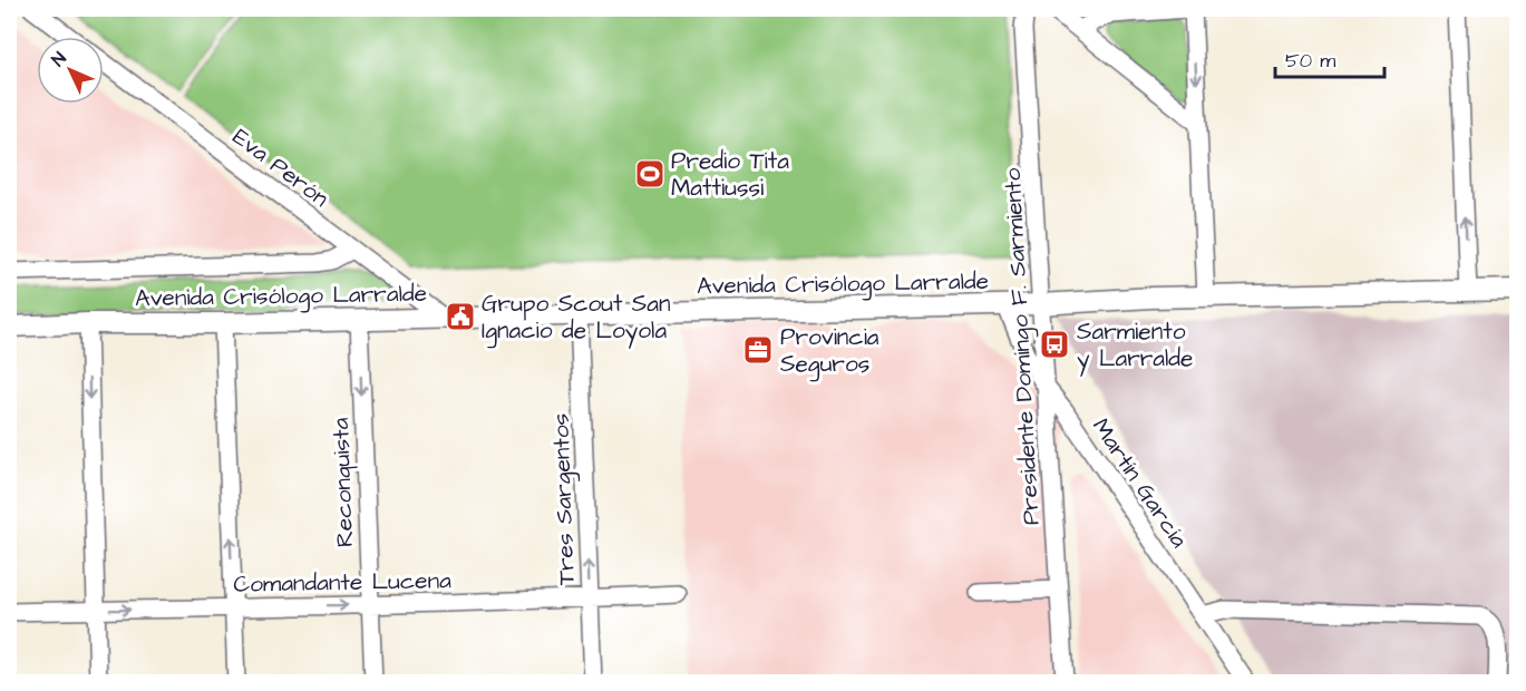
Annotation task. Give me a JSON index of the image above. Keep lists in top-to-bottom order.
{
  "streets": {
    "main road": ["Avenida Crisólogo Larralde"],
    "street": [
      "Eva Perón",
      "Presidente Domingo F. Sarmiento",
      "Reconquista",
      "Martín García",
      "Tres Sargentos",
      "Comandante Lucena"
    ]
  },
  "crossings": [
    ["Eva Perón", "Avenida Crisólogo Larralde"],
    ["Avenida Crisólogo Larralde", "Presidente Domingo F. Sarmiento"],
    ["Avenida Crisólogo Larralde", "Reconquista"],
    ["Avenida Crisólogo Larralde", "Martín García"],
    ["Avenida Crisólogo Larralde", "Tres Sargentos"],
    ["Presidente Domingo F. Sarmiento", "Martín García"],
    ["Reconquista", "Comandante Lucena"],
    ["Tres Sargentos", "Comandante Lucena"]
  ],
  "one_way": ["Tres Sargentos", "Comandante Lucena"],
  "places": {
    "sports": ["Predio Tita Mattiussi"],
    "public building": ["Grupo Scout San Ignacio de Loyola"],
    "bus stop": ["Sarmiento y Larralde"],
    "office": ["Provincia Seguros"]
  },
  "scale_bar": "50 m",
  "north": "top left"
}
